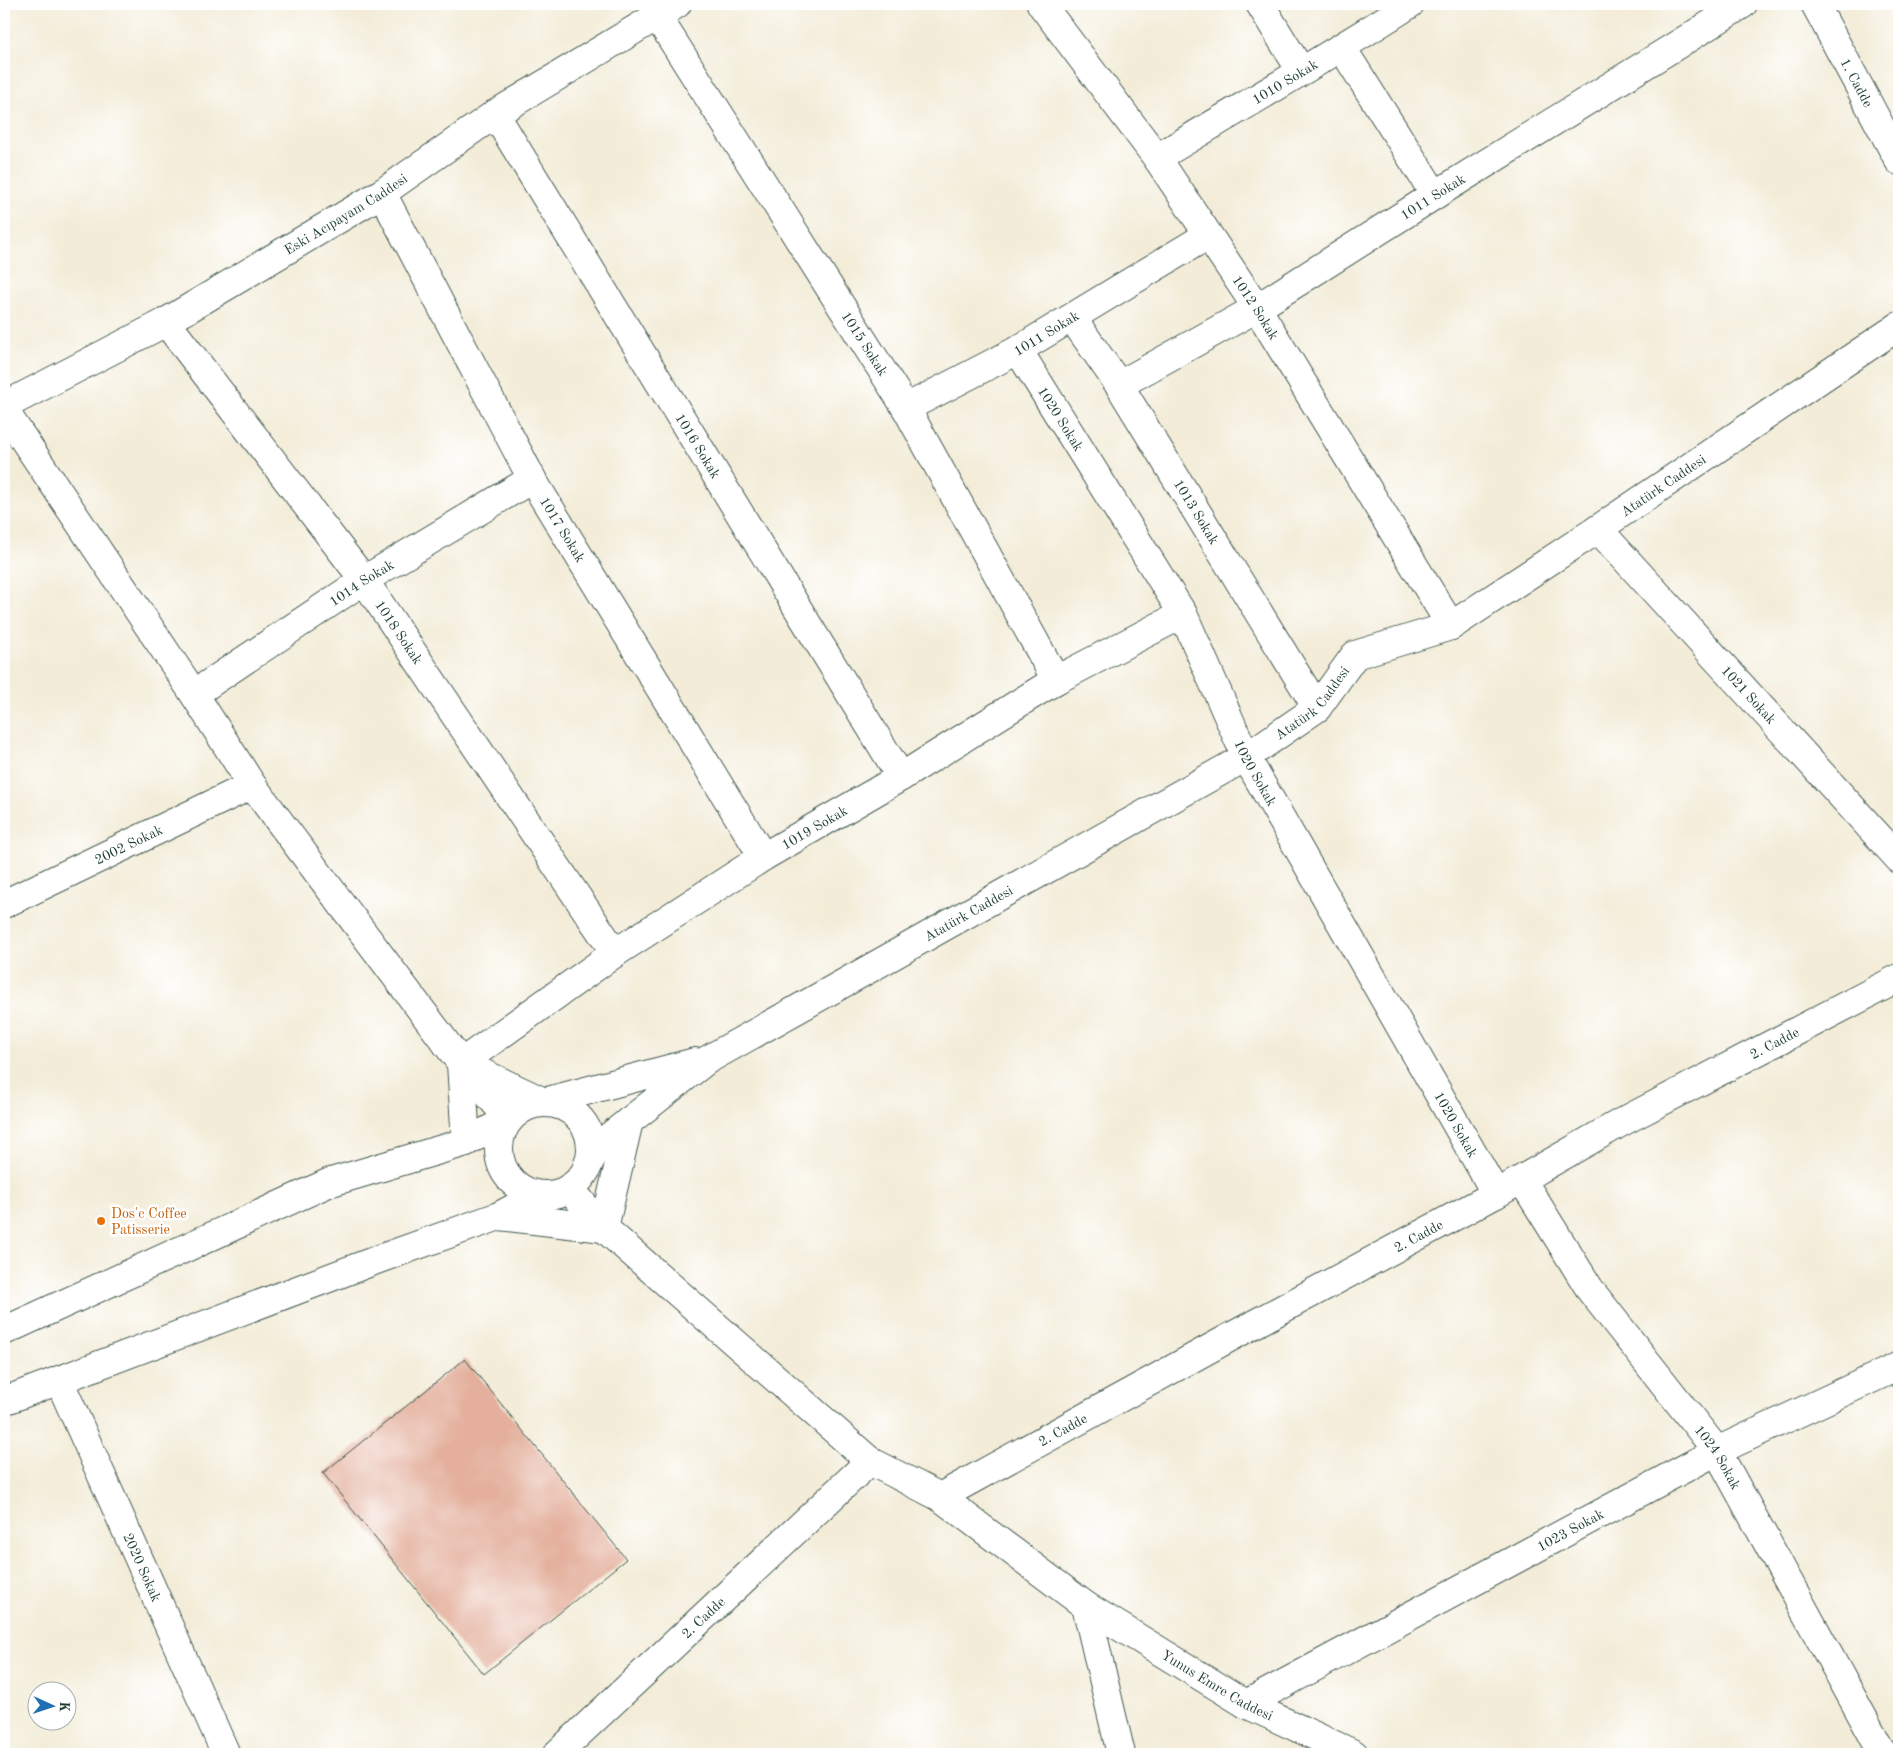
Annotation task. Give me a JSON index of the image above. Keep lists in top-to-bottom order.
{
  "streets": {
    "street": [
      "1010 Sokak",
      "1. Cadde",
      "1011 Sokak",
      "Eski Acıpayam Caddesi",
      "1012 Sokak",
      "1015 Sokak",
      "1020 Sokak",
      "1016 Sokak",
      "Atatürk Caddesi",
      "1013 Sokak",
      "1017 Sokak",
      "1014 Sokak",
      "1018 Sokak",
      "1021 Sokak",
      "1019 Sokak",
      "2002 Sokak",
      "2. Cadde",
      "1024 Sokak",
      "1023 Sokak",
      "2020 Sokak",
      "Yunus Emre Caddesi"
    ]
  },
  "crossings": [
    ["1010 Sokak", "1012 Sokak"],
    ["1011 Sokak", "1012 Sokak"],
    ["1011 Sokak", "1015 Sokak"],
    ["1011 Sokak", "1020 Sokak"],
    ["1011 Sokak", "1013 Sokak"],
    ["Eski Acıpayam Caddesi", "1015 Sokak"],
    ["Eski Acıpayam Caddesi", "1016 Sokak"],
    ["Eski Acıpayam Caddesi", "1017 Sokak"],
    ["Eski Acıpayam Caddesi", "1018 Sokak"],
    ["1012 Sokak", "Atatürk Caddesi"],
    ["1015 Sokak", "1019 Sokak"],
    ["1020 Sokak", "Atatürk Caddesi"],
    ["1020 Sokak", "1019 Sokak"],
    ["1020 Sokak", "2. Cadde"],
    ["1016 Sokak", "1019 Sokak"],
    ["Atatürk Caddesi", "1013 Sokak"],
    ["Atatürk Caddesi", "1021 Sokak"],
    ["1017 Sokak", "1014 Sokak"],
    ["1017 Sokak", "1019 Sokak"],
    ["1014 Sokak", "1018 Sokak"],
    ["1018 Sokak", "1019 Sokak"],
    ["2. Cadde", "1024 Sokak"],
    ["2. Cadde", "Yunus Emre Caddesi"],
    ["1024 Sokak", "1023 Sokak"],
    ["1023 Sokak", "Yunus Emre Caddesi"]
  ],
  "places": ["Dos'c Coffee Patisserie"],
  "north": "right"
}
